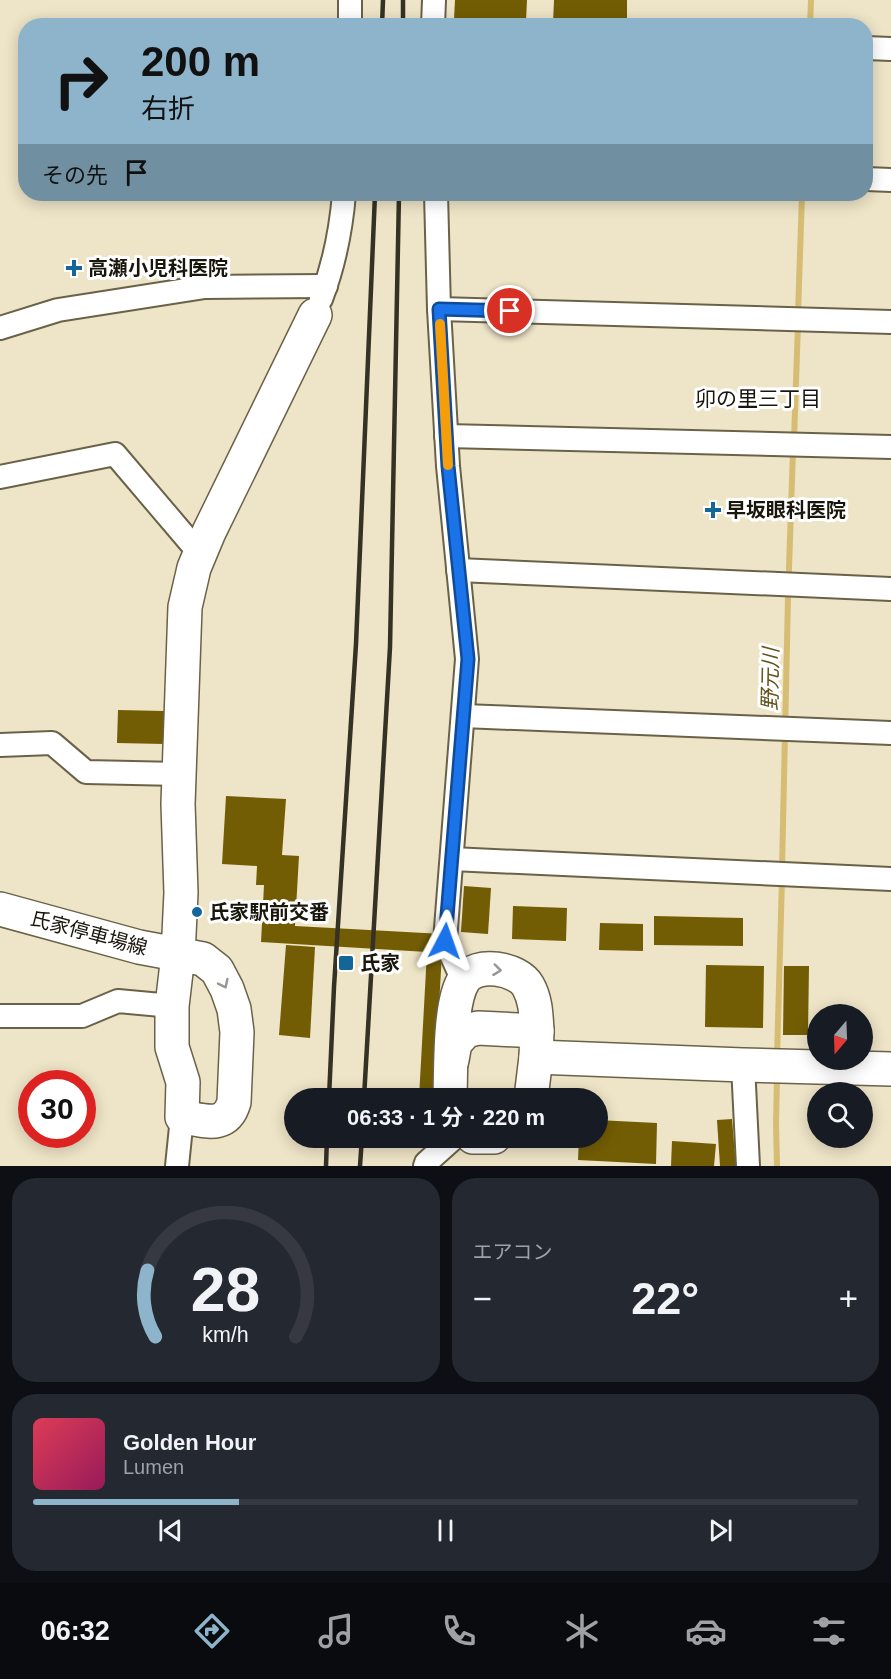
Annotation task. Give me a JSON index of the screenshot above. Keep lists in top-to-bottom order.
{
  "streets": {
    "street": ["氏家停車場線"]
  },
  "districts": ["卯の里三丁目"],
  "water": ["野元川"],
  "places": {
    "health": ["高瀬小児科医院", "早坂眼科医院"],
    "other": ["氏家駅前交番"],
    "transit": ["氏家"]
  },
  "north": "bottom",
  "page": {
    "turn": ["200 m", "右折"],
    "then": "その先",
    "limit": "30",
    "trip": "06:33 · 1 分 · 220 m",
    "tile": "エアコン",
    "heat": ["−", "22°", "+"],
    "song": ["Golden Hour", "Lumen"],
    "tabs": "06:32",
    "gauge": ["28", "km/h"]
  }
}
